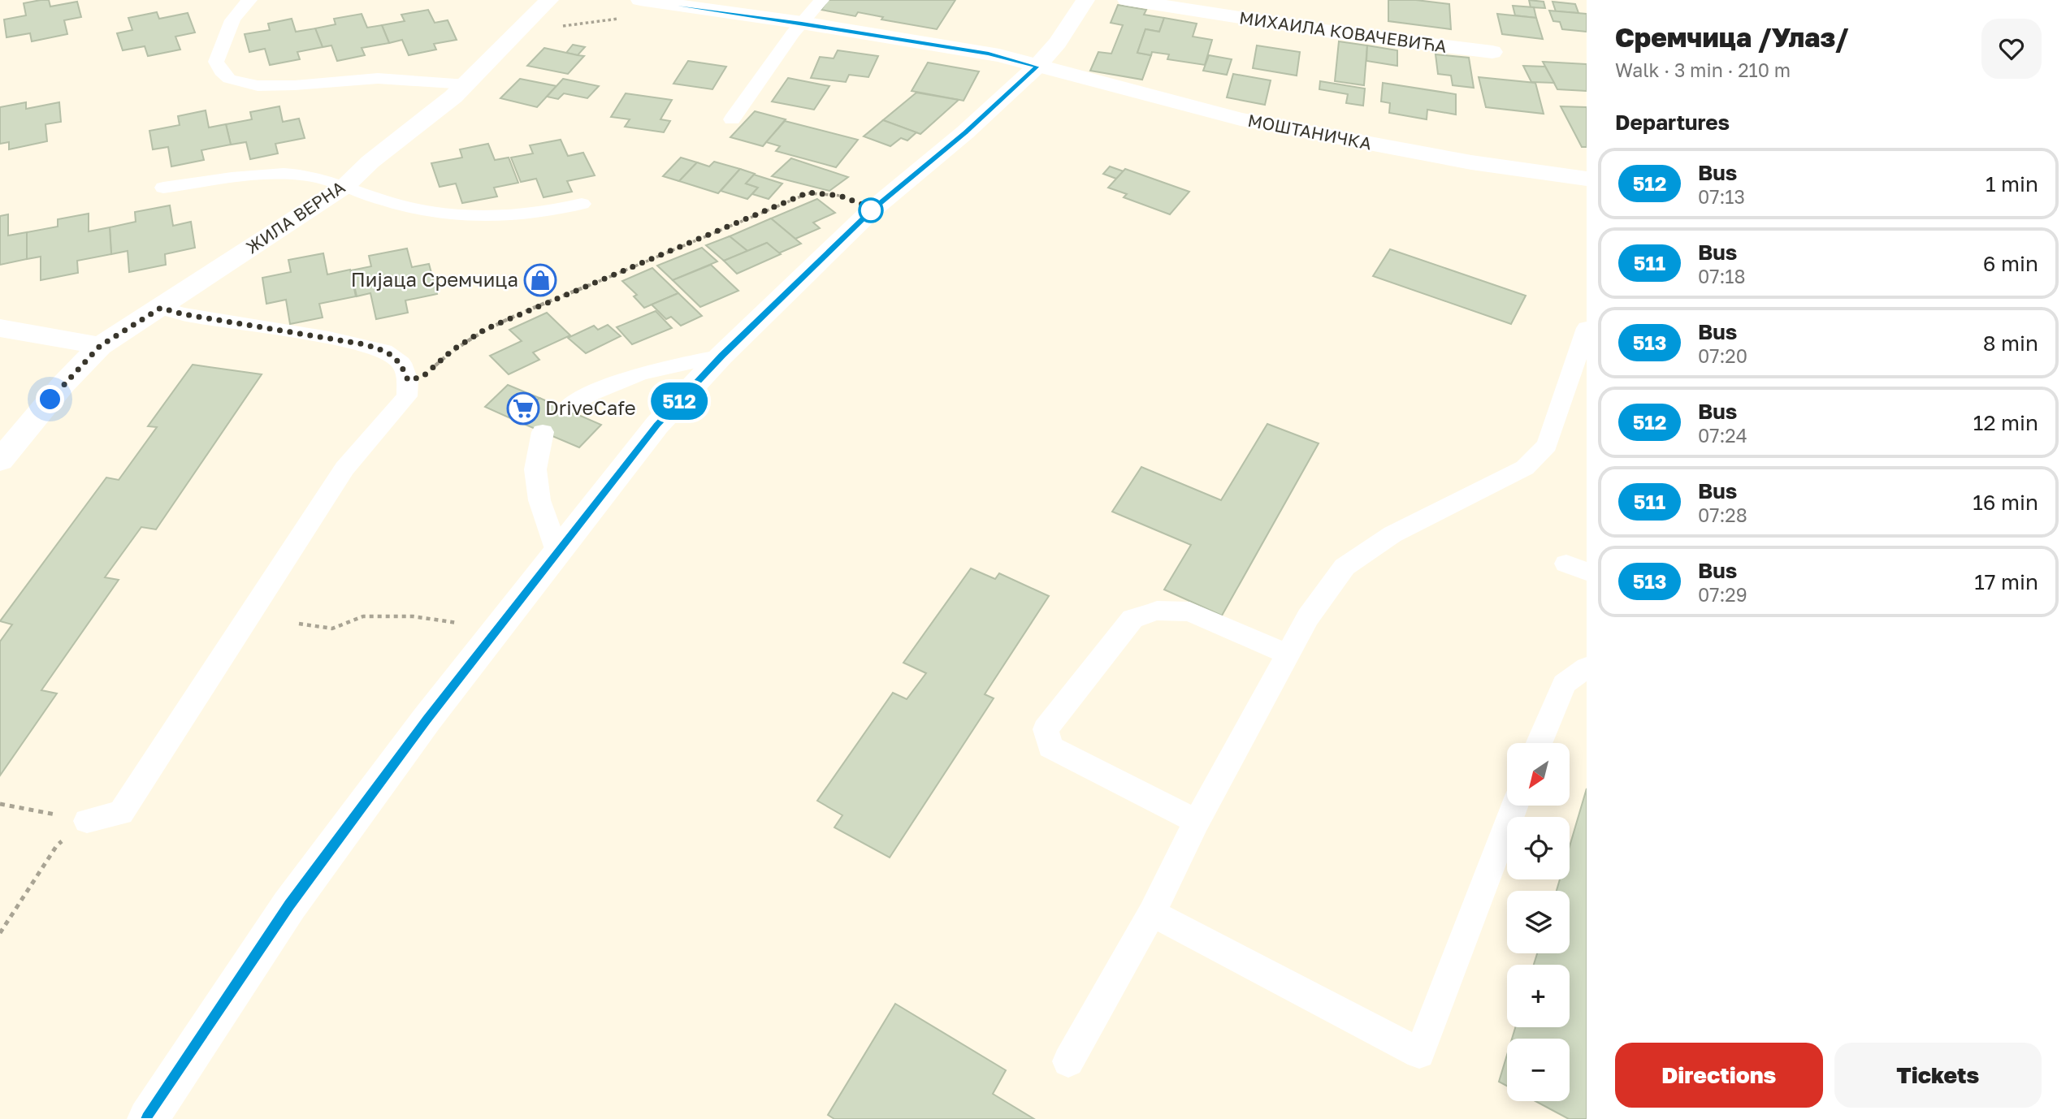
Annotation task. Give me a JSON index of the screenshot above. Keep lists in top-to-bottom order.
{
  "streets": {
    "street": ["МИХАИЛА КОВАЧЕВИЋА", "МОШТАНИЧКА", "ЖИЛА ВЕРНА"]
  },
  "places": {
    "shop": ["Пијаца Сремчица"],
    "supermarket": ["DriveCafe"]
  },
  "lines": ["bus line 512"],
  "north": "bottom left",
  "page": {
    "on_map": "512",
    "heading": [
      ["Сремчица /Улаз/", "Walk · 3 min · 210 m"],
      "Departures"
    ],
    "list": [
      {
        "mark": "512",
        "name": "Bus",
        "note": "07:13",
        "value": "1 min"
      },
      {
        "mark": "511",
        "name": "Bus",
        "note": "07:18",
        "value": "6 min"
      },
      {
        "mark": "513",
        "name": "Bus",
        "note": "07:20",
        "value": "8 min"
      },
      {
        "mark": "512",
        "name": "Bus",
        "note": "07:24",
        "value": "12 min"
      },
      {
        "mark": "511",
        "name": "Bus",
        "note": "07:28",
        "value": "16 min"
      },
      {
        "mark": "513",
        "name": "Bus",
        "note": "07:29",
        "value": "17 min"
      }
    ],
    "map_buttons": ["+", "−"],
    "buttons": ["Directions", "Tickets"]
  }
}
